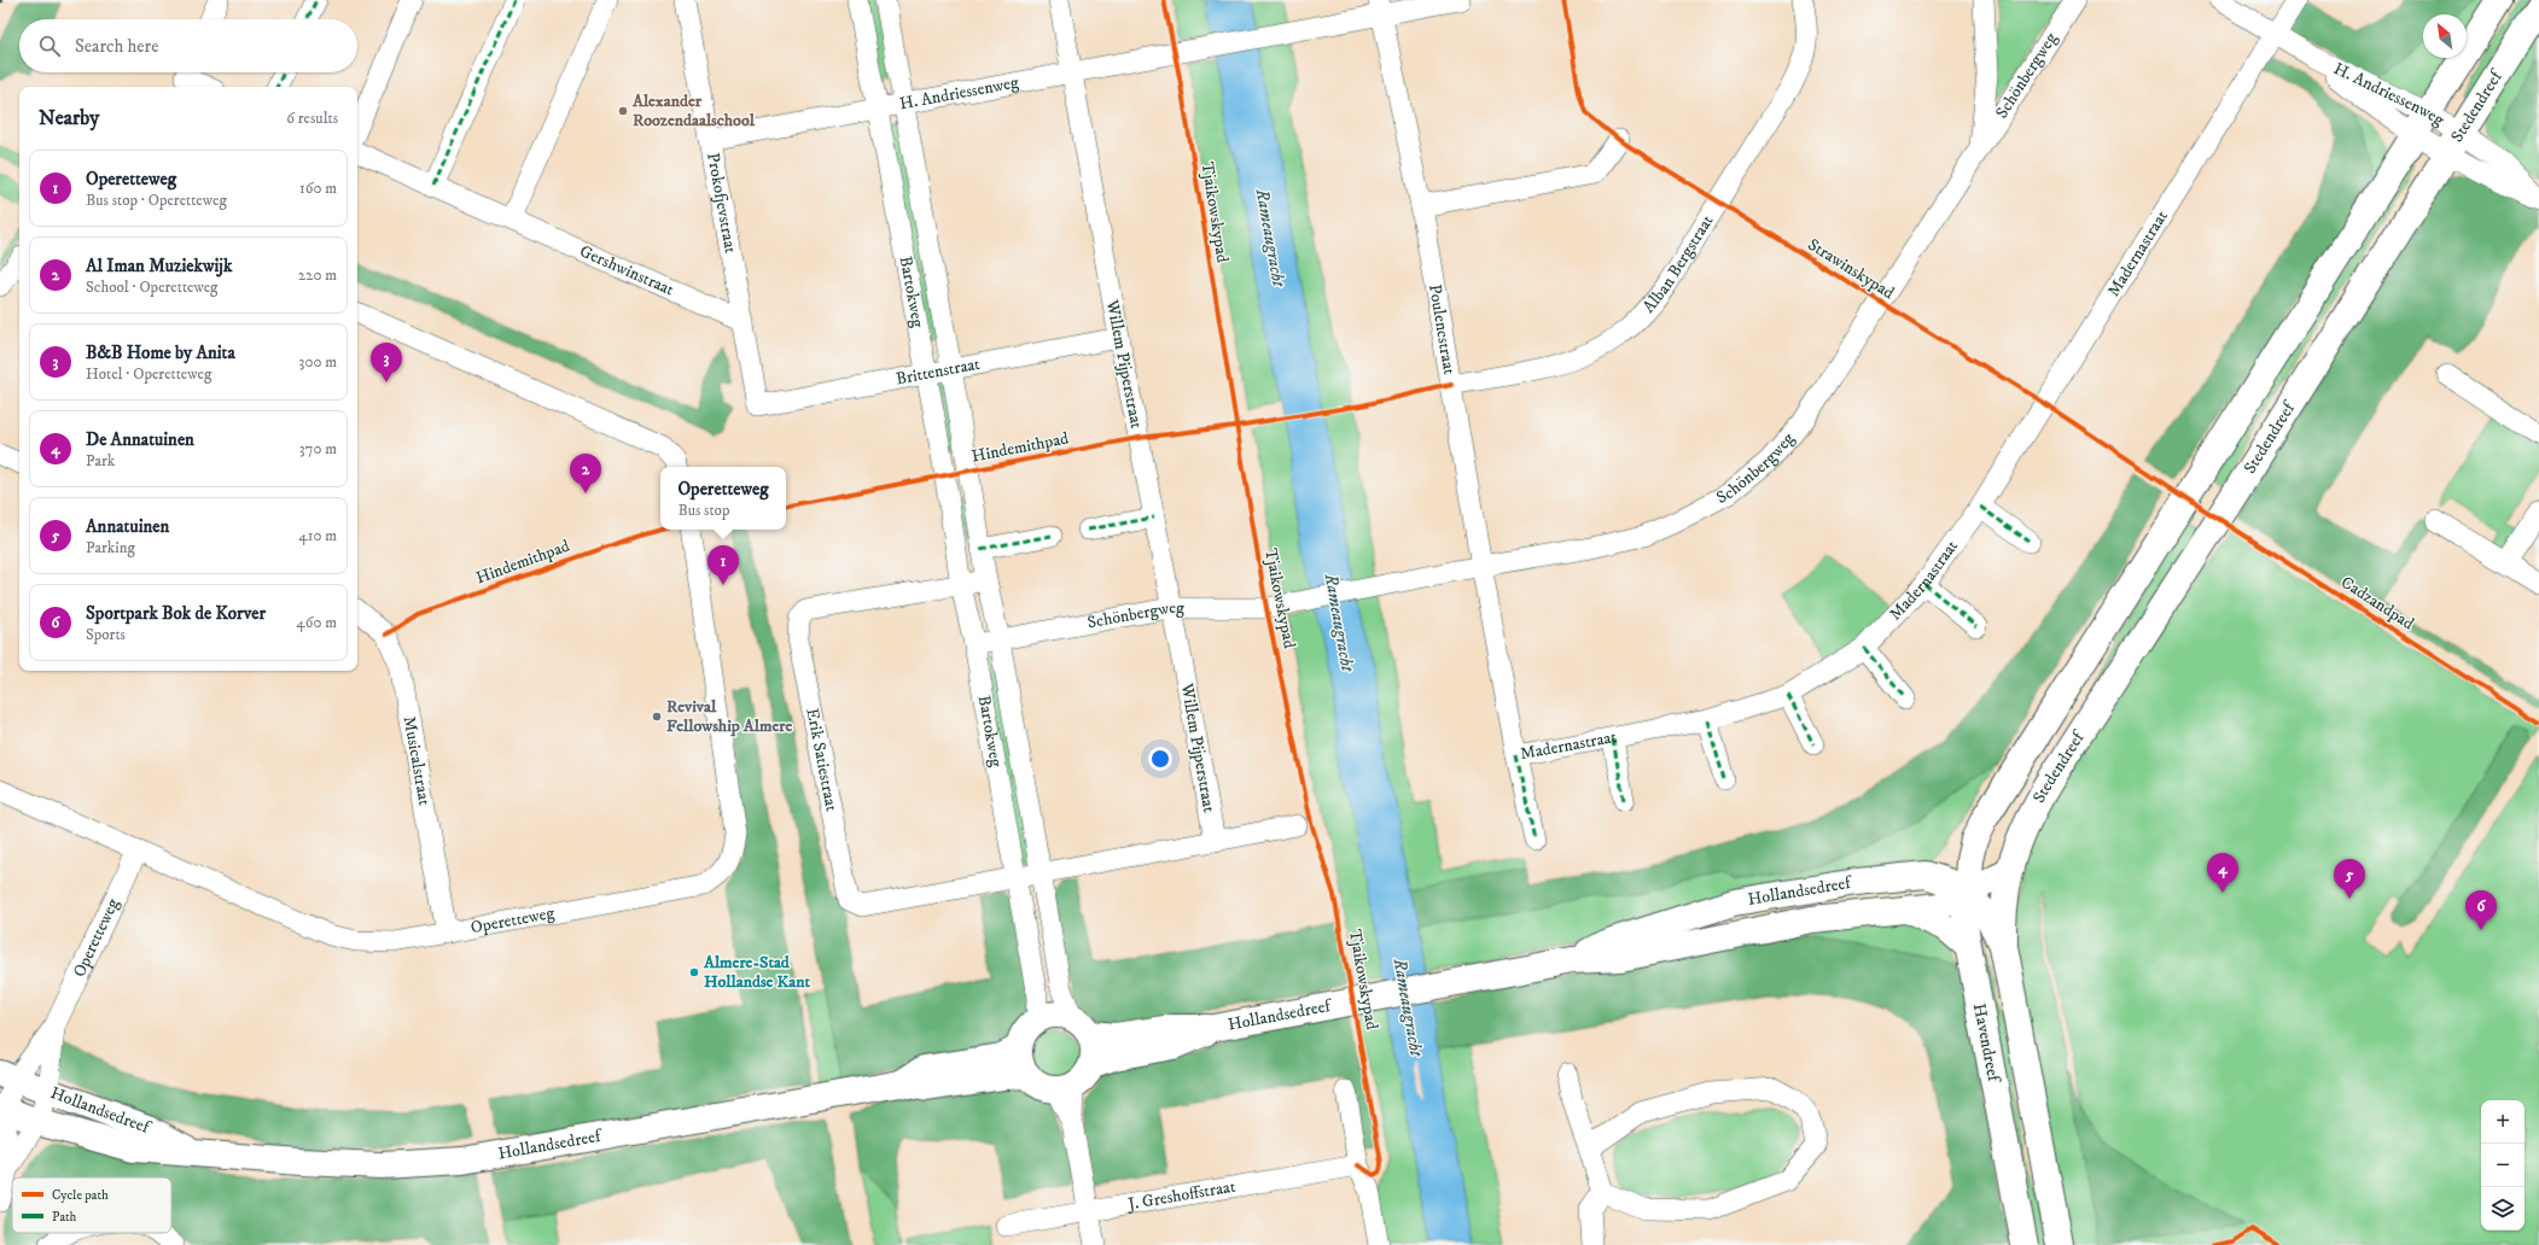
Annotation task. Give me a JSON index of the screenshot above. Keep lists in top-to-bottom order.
{
  "streets": {
    "main road": ["Stedendreef", "Hollandsedreef", "Havendreef"],
    "street": [
      "Schönbergweg",
      "H. Andriessenweg",
      "Prokofjevstraat",
      "Madernastraat",
      "Alban Bergstraat",
      "Gershwinstraat",
      "Bartokweg",
      "Poulencstraat",
      "Willem Pijperstraat",
      "Brittenstraat",
      "Erik Satiestraat",
      "Musicalstraat",
      "Operetteweg",
      "J. Greshoffstraat"
    ],
    "cycle path": ["Tjaikowskypad", "Strawinskypad", "Hindemithpad"]
  },
  "crossings": [
    ["Schönbergweg", "Madernastraat"],
    ["Schönbergweg", "Bartokweg"],
    ["Schönbergweg", "Poulencstraat"],
    ["Schönbergweg", "Willem Pijperstraat"],
    ["H. Andriessenweg", "Stedendreef"],
    ["H. Andriessenweg", "Prokofjevstraat"],
    ["H. Andriessenweg", "Madernastraat"],
    ["H. Andriessenweg", "Bartokweg"],
    ["H. Andriessenweg", "Poulencstraat"],
    ["H. Andriessenweg", "Willem Pijperstraat"],
    ["Stedendreef", "Hollandsedreef"],
    ["Stedendreef", "Havendreef"],
    ["Prokofjevstraat", "Gershwinstraat"],
    ["Prokofjevstraat", "Brittenstraat"],
    ["Madernastraat", "Poulencstraat"],
    ["Alban Bergstraat", "Poulencstraat"],
    ["Bartokweg", "Brittenstraat"],
    ["Bartokweg", "Erik Satiestraat"],
    ["Bartokweg", "Hollandsedreef"],
    ["Willem Pijperstraat", "Brittenstraat"],
    ["Musicalstraat", "Operetteweg"],
    ["Hollandsedreef", "Operetteweg"],
    ["Hollandsedreef", "Havendreef"]
  ],
  "water": ["Rameaugracht"],
  "places": ["Alexander Roozendaalschool", "Revival Fellowship Almere", "Almere-Stad Hollandse Kant"],
  "legend": ["Cycle path", "Path"],
  "north": "top left",
  "page": {
    "search": "Search here",
    "heading": ["Nearby", "6 results"],
    "list": [
      {
        "mark": "1",
        "name": "Operetteweg",
        "note": "Bus stop · Operetteweg",
        "value": "160 m"
      },
      {
        "mark": "2",
        "name": "Al Iman Muziekwijk",
        "note": "School · Operetteweg",
        "value": "220 m"
      },
      {
        "mark": "3",
        "name": "B&B Home by Anita",
        "note": "Hotel · Operetteweg",
        "value": "300 m"
      },
      {
        "mark": "4",
        "name": "De Annatuinen",
        "note": "Park",
        "value": "370 m"
      },
      {
        "mark": "5",
        "name": "Annatuinen",
        "note": "Parking",
        "value": "410 m"
      },
      {
        "mark": "6",
        "name": "Sportpark Bok de Korver",
        "note": "Sports",
        "value": "460 m"
      }
    ],
    "pins": [
      "3",
      "2",
      "1",
      "4",
      "5",
      "6"
    ],
    "popup": ["Operetteweg", "Bus stop"],
    "map_buttons": ["+", "−"]
  }
}
